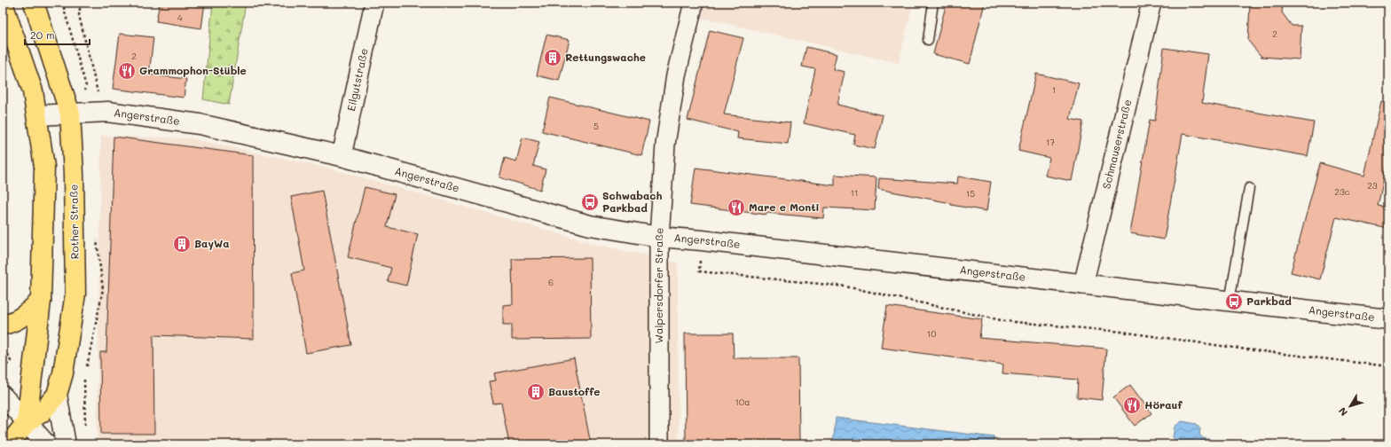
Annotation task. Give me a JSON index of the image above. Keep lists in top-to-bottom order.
{
  "streets": {
    "main road": ["Rother Straße"],
    "street": [
      "Eilgutstraße",
      "Angerstraße",
      "Schmauserstraße",
      "Walpersdorfer Straße"
    ]
  },
  "crossings": [
    ["Eilgutstraße", "Angerstraße"],
    ["Angerstraße", "Schmauserstraße"],
    ["Angerstraße", "Rother Straße"],
    ["Angerstraße", "Walpersdorfer Straße"]
  ],
  "places": {
    "building": ["Rettungswache", "BayWa", "Baustoffe"],
    "restaurant": ["Grammophon-Stüble", "Mare e Monti", "Hörauf"],
    "bus stop": ["Schwabach Parkbad", "Parkbad"]
  },
  "house_numbers": [
    "4",
    "2",
    "2",
    "1",
    "5",
    "17",
    "23",
    "23c",
    "11",
    "15",
    "6",
    "10",
    "10a"
  ],
  "scale_bar": "20 m",
  "north": "bottom left"
}
